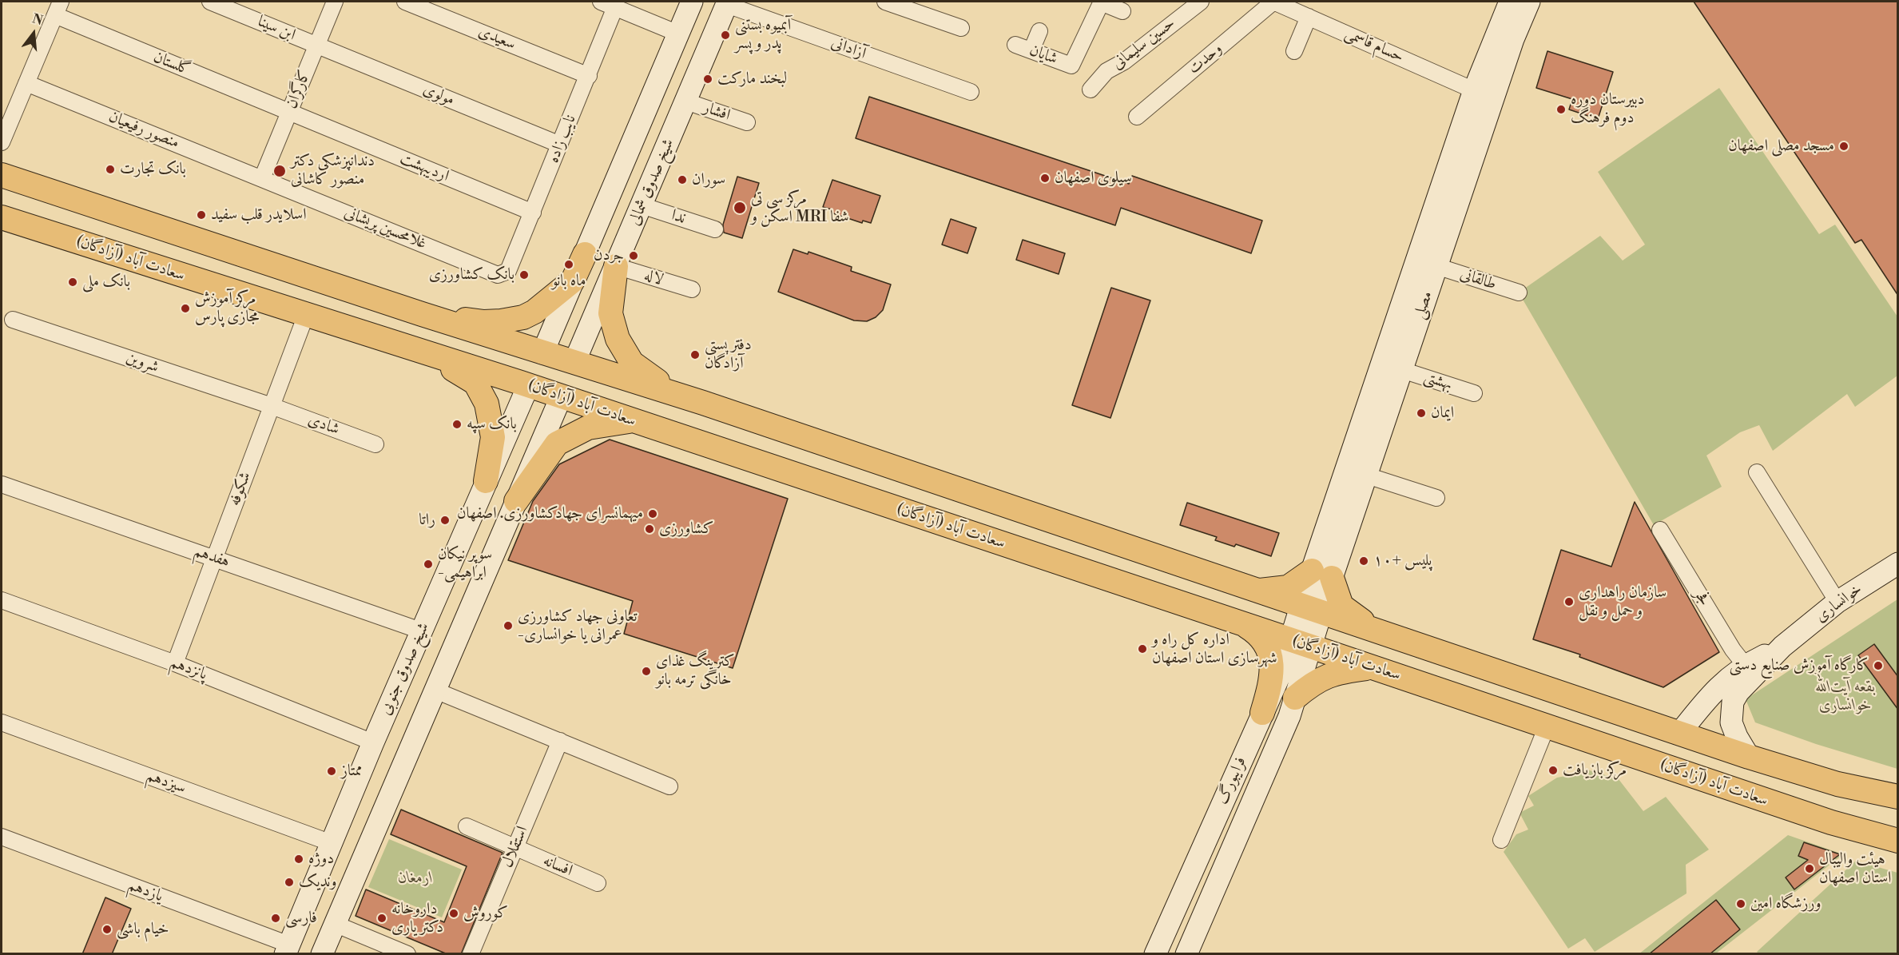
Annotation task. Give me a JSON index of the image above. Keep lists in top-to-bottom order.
{
  "streets": {
    "main road": [
      "شیخ صدوق شمالی",
      "سعادت آباد (آزادگان)",
      "مصلی",
      "خوانساری",
      "شیخ صدوق جنوبی",
      "فرایبورگ"
    ],
    "street": [
      "ابن سینا",
      "سعیدی",
      "حسین سلیمانی",
      "حسام قاسمی",
      "آزادانی",
      "شایان",
      "وحدت",
      "گلستان",
      "کارگران",
      "مولوی",
      "افشار",
      "منصور رفیعیان",
      "نایب زاده",
      "اردیبهشت",
      "ندا",
      "غلامحسین پریشانی",
      "لاله",
      "طالقانی",
      "شروین",
      "بهشتی",
      "شادی",
      "شکوفه",
      "هفدهم",
      "فجر",
      "پانزدهم",
      "سیزدهم",
      "استقلال",
      "افسانه",
      "یازدهم"
    ]
  },
  "crossings": [
    ["ابن سینا", "کارگران"],
    ["ابن سینا", "مولوی"],
    ["سعیدی", "نایب زاده"],
    ["حسام قاسمی", "وحدت"],
    ["حسام قاسمی", "مصلی"],
    ["آزادانی", "شیخ صدوق شمالی"],
    ["گلستان", "کارگران"],
    ["گلستان", "اردیبهشت"],
    ["کارگران", "مولوی"],
    ["کارگران", "منصور رفیعیان"],
    ["کارگران", "اردیبهشت"],
    ["کارگران", "غلامحسین پریشانی"],
    ["مولوی", "نایب زاده"],
    ["افشار", "شیخ صدوق شمالی"],
    ["منصور رفیعیان", "غلامحسین پریشانی"],
    ["نایب زاده", "اردیبهشت"],
    ["نایب زاده", "غلامحسین پریشانی"],
    ["شیخ صدوق شمالی", "ندا"],
    ["شیخ صدوق شمالی", "لاله"],
    ["سعادت آباد (آزادگان)", "شکوفه"],
    ["سعادت آباد (آزادگان)", "شیخ صدوق جنوبی"],
    ["سعادت آباد (آزادگان)", "فرایبورگ"],
    ["طالقانی", "مصلی"],
    ["مصلی", "بهشتی"],
    ["مصلی", "فرایبورگ"],
    ["شروین", "شادی"],
    ["شروین", "شکوفه"],
    ["شادی", "شکوفه"],
    ["شکوفه", "هفدهم"],
    ["شکوفه", "پانزدهم"],
    ["هفدهم", "شیخ صدوق جنوبی"],
    ["پانزدهم", "شیخ صدوق جنوبی"],
    ["شیخ صدوق جنوبی", "سیزدهم"],
    ["شیخ صدوق جنوبی", "یازدهم"],
    ["استقلال", "افسانه"]
  ],
  "parks": ["بقعه آیت‌الله خوانساری", "ارمغان"],
  "places": [
    "آبمیوه بستنی پدر و پسر",
    "لبخند مارکت",
    "دبیرستان دوره دوم فرهنگ",
    "مسجد مصلی اصفهان",
    "بانک تجارت",
    "دندانپزشکی دکتر منصور کاشانی",
    "سیلوی اصفهان",
    "سوران",
    "مرکز سی تی اسکن و MRI شفا",
    "اسلایدر قلب سفید",
    "جردن",
    "ماه بانو",
    "بانک کشاورزی",
    "بانک ملی",
    "مرکز آموزش مجازی پارس",
    "دفتر پستی آزادگان",
    "ایمان",
    "بانک سپه",
    "میهمانسرای جهادکشاورزی. اصفهان",
    "راتا",
    "کشاورزی",
    "پلیس +۱۰",
    "سوپر نیکان -ابراهیمی",
    "سازمان راهداری و حمل و نقل",
    "تعاونی جهاد کشاورزی -عمرانی یا خوانساری",
    "اداره کل راه و شهرسازی استان اصفهان",
    "کارگاه آموزش صنایع دستی",
    "کترینگ غذای خانگی ترمه بانو",
    "مرکز بازیافت",
    "ممتاز",
    "دوژه",
    "هیئت والیبال استان اصفهان",
    "وندیک",
    "ورزشگاه امین",
    "کوروش",
    "فارسی",
    "داروخانه دکتر یاری",
    "خیام باشی"
  ],
  "north": "top"
}
